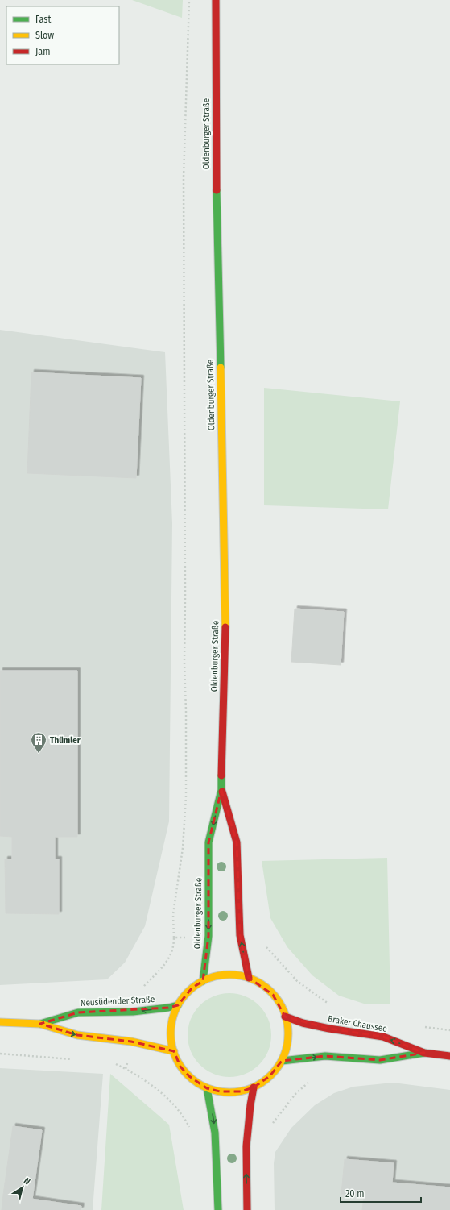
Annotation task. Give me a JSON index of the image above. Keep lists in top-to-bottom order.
{
  "streets": {
    "street": ["Oldenburger Straße", "Neusüdender Straße", "Braker Chaussee"]
  },
  "places": {
    "building": ["Thümler"]
  },
  "legend": ["Fast", "Slow", "Jam"],
  "scale_bar": "20 m",
  "north": "top right"
}
